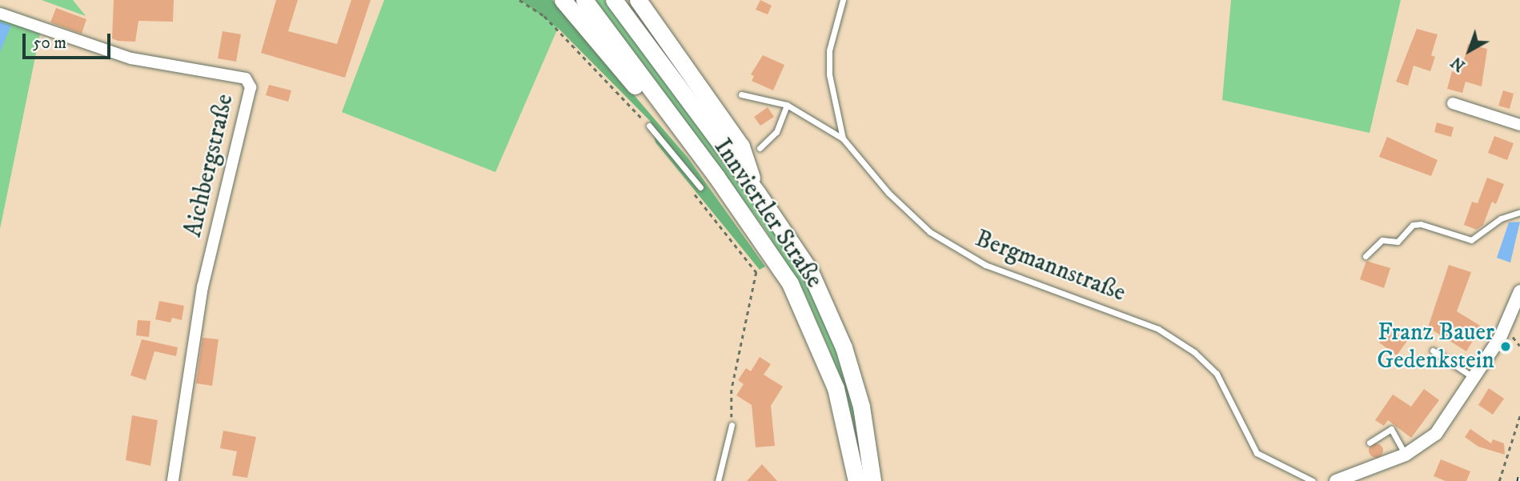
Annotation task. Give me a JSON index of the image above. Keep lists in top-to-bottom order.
{
  "streets": {
    "main road": ["Innviertler Straße"],
    "street": ["Aichbergstraße"],
    "lane": ["Bergmannstraße"]
  },
  "places": ["Franz Bauer Gedenkstein"],
  "scale_bar": "50 m",
  "north": "bottom left"
}
